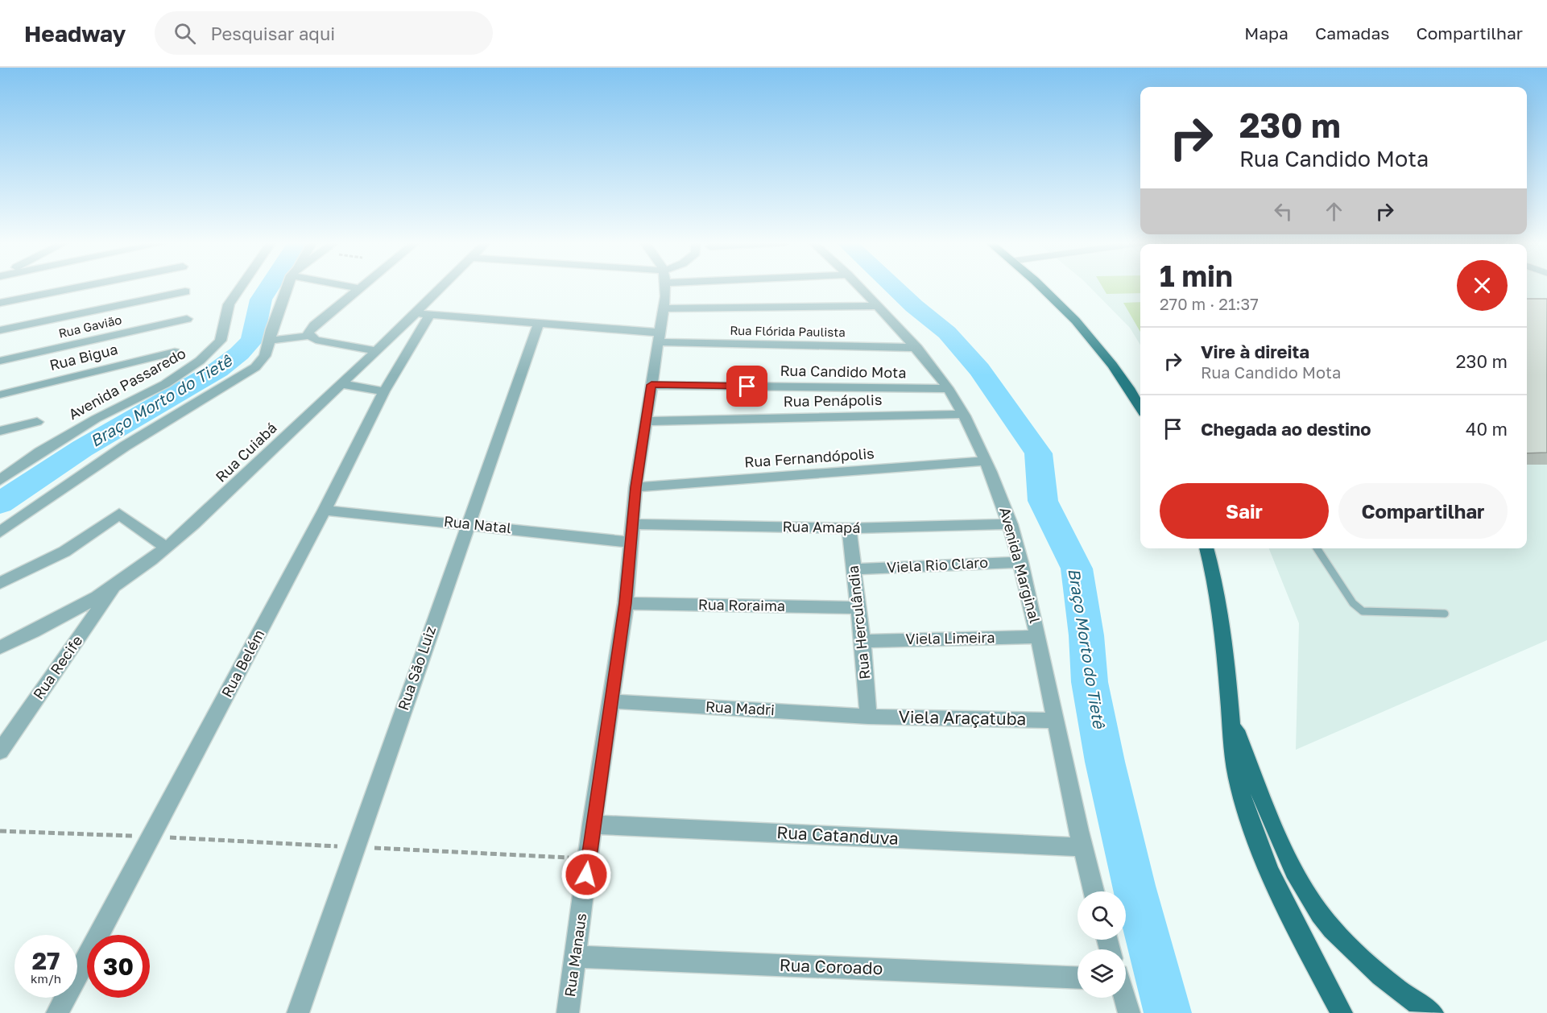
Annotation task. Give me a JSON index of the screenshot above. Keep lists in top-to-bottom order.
{
  "streets": {
    "street": [
      "Rua Gavião",
      "Rua Flórida Paulista",
      "Rua Bigua",
      "Rua Candido Mota",
      "Avenida Passaredo",
      "Rua Penápolis",
      "Rua Cuiabá",
      "Rua Fernandópolis",
      "Rua Natal",
      "Rua Amapá",
      "Viela Rio Claro",
      "Avenida Marginal",
      "Rua Roraima",
      "Rua Herculândia",
      "Viela Limeira",
      "Rua Belém",
      "Rua Recife",
      "Rua São Luiz",
      "Rua Madri",
      "Viela Araçatuba",
      "Rua Catanduva",
      "Rua Manaus",
      "Rua Coroado"
    ]
  },
  "crossings": [
    ["Rua Flórida Paulista", "Rua Cuiabá"],
    ["Rua Flórida Paulista", "Avenida Marginal"],
    ["Rua Flórida Paulista", "Rua Belém"],
    ["Rua Flórida Paulista", "Rua São Luiz"],
    ["Rua Flórida Paulista", "Rua Manaus"],
    ["Rua Candido Mota", "Avenida Marginal"],
    ["Rua Candido Mota", "Rua Manaus"],
    ["Rua Penápolis", "Avenida Marginal"],
    ["Rua Penápolis", "Rua Manaus"],
    ["Rua Cuiabá", "Rua Belém"],
    ["Rua Cuiabá", "Rua Recife"],
    ["Rua Fernandópolis", "Avenida Marginal"],
    ["Rua Fernandópolis", "Rua Manaus"],
    ["Rua Natal", "Rua Belém"],
    ["Rua Natal", "Rua São Luiz"],
    ["Rua Natal", "Rua Manaus"],
    ["Rua Amapá", "Avenida Marginal"],
    ["Rua Amapá", "Rua Herculândia"],
    ["Rua Amapá", "Rua Manaus"],
    ["Viela Rio Claro", "Avenida Marginal"],
    ["Viela Rio Claro", "Rua Herculândia"],
    ["Avenida Marginal", "Viela Limeira"],
    ["Avenida Marginal", "Viela Araçatuba"],
    ["Avenida Marginal", "Rua Catanduva"],
    ["Rua Roraima", "Rua Herculândia"],
    ["Rua Roraima", "Rua Manaus"],
    ["Rua Herculândia", "Viela Limeira"],
    ["Rua Herculândia", "Rua Madri"],
    ["Rua Herculândia", "Viela Araçatuba"],
    ["Rua Madri", "Viela Araçatuba"],
    ["Rua Madri", "Rua Manaus"],
    ["Rua Catanduva", "Rua Manaus"],
    ["Rua Manaus", "Rua Coroado"]
  ],
  "water": ["Braço Morto do Tietê"],
  "page": {
    "header": "Headway",
    "search": "Pesquisar aqui",
    "nav": ["Mapa", "Camadas", "Compartilhar"],
    "turn": ["230 m", "Rua Candido Mota"],
    "heading": ["1 min", "270 m · 21:37"],
    "list": [
      {
        "name": "Vire à direita",
        "note": "Rua Candido Mota",
        "value": "230 m"
      },
      {
        "name": "Chegada ao destino",
        "value": "40 m"
      }
    ],
    "buttons": ["Sair", "Compartilhar"],
    "speed": "27 km/h",
    "limit": "30"
  }
}
